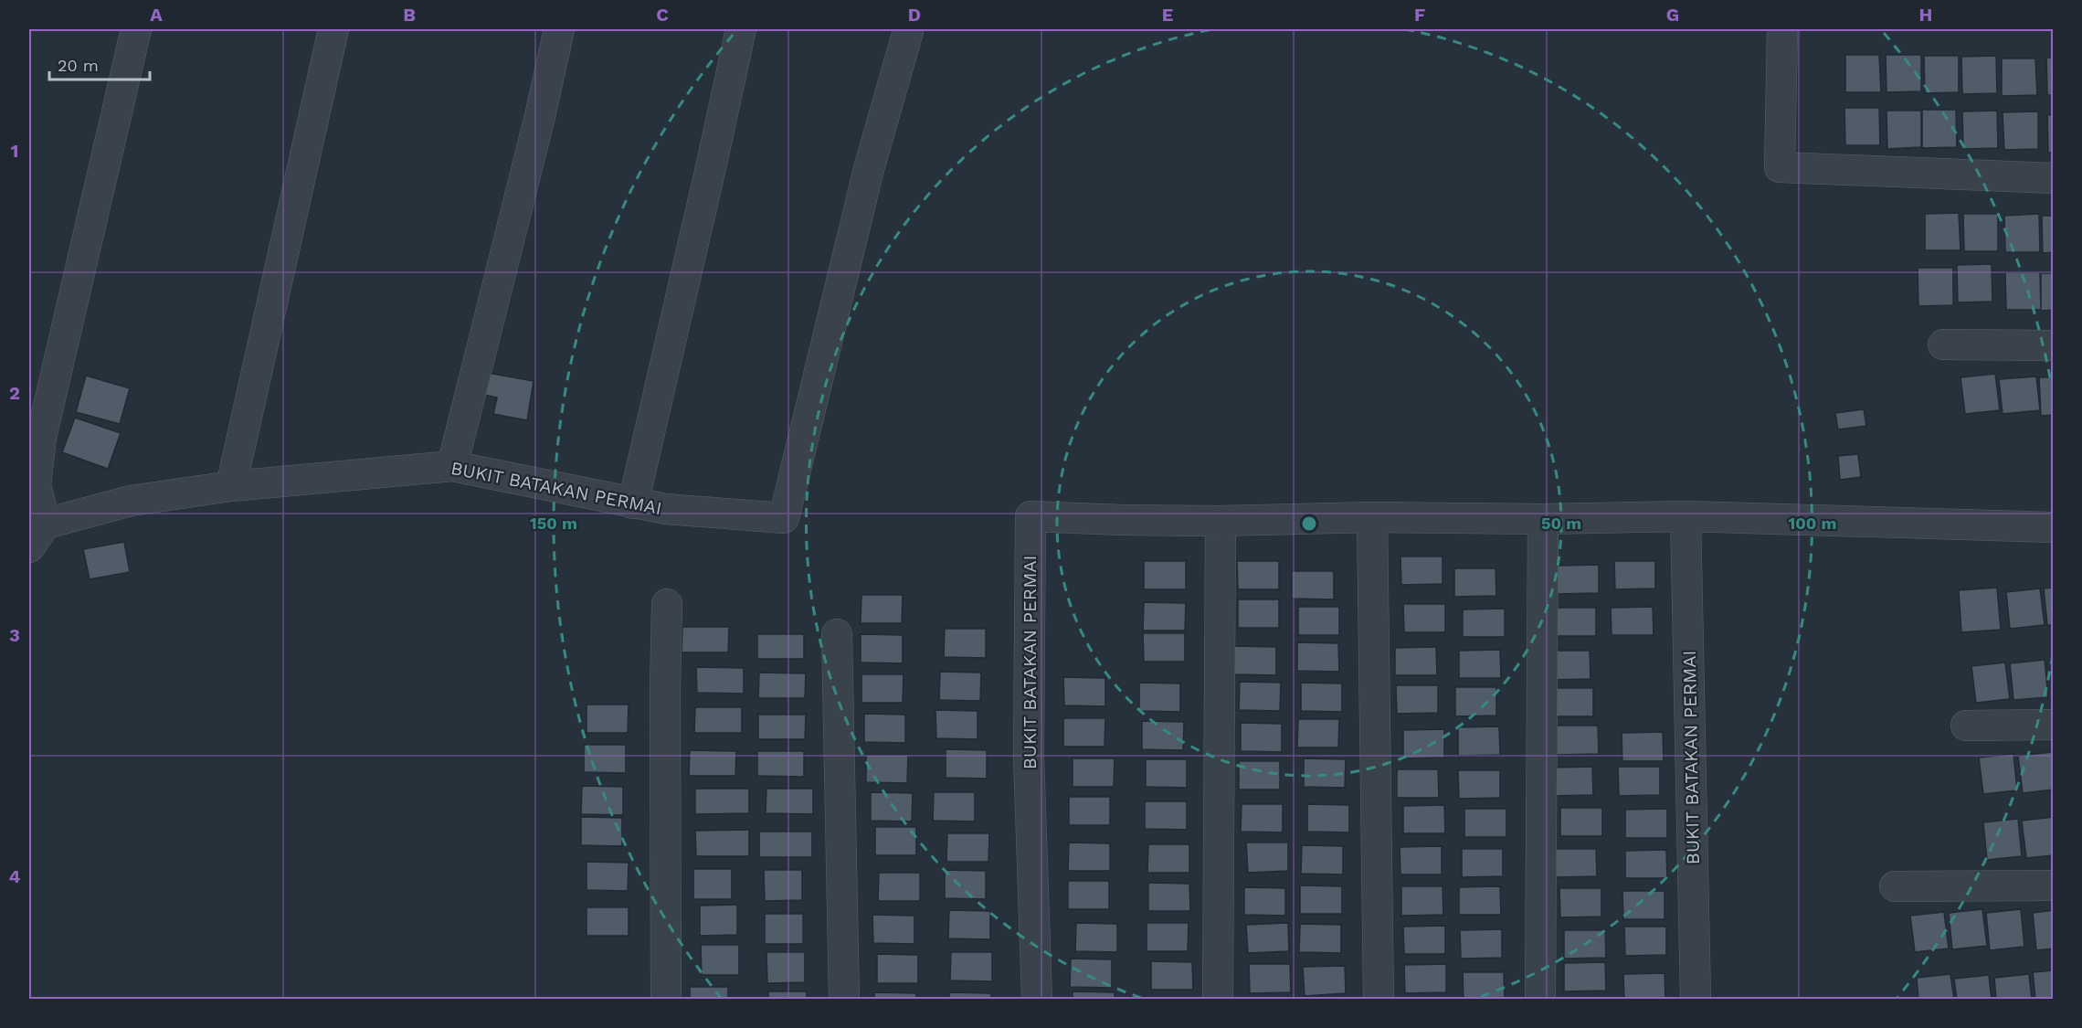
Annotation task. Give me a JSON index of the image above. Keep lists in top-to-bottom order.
{
  "streets": {
    "street": ["BUKIT BATAKAN PERMAI"]
  },
  "scale_bar": "20 m",
  "grid": {
    "columns": [
      "A",
      "B",
      "C",
      "D",
      "E",
      "F",
      "G",
      "H"
    ],
    "rows": [
      "1",
      "2",
      "3",
      "4"
    ]
  },
  "rings": ["50 m", "100 m", "150 m"]
}
